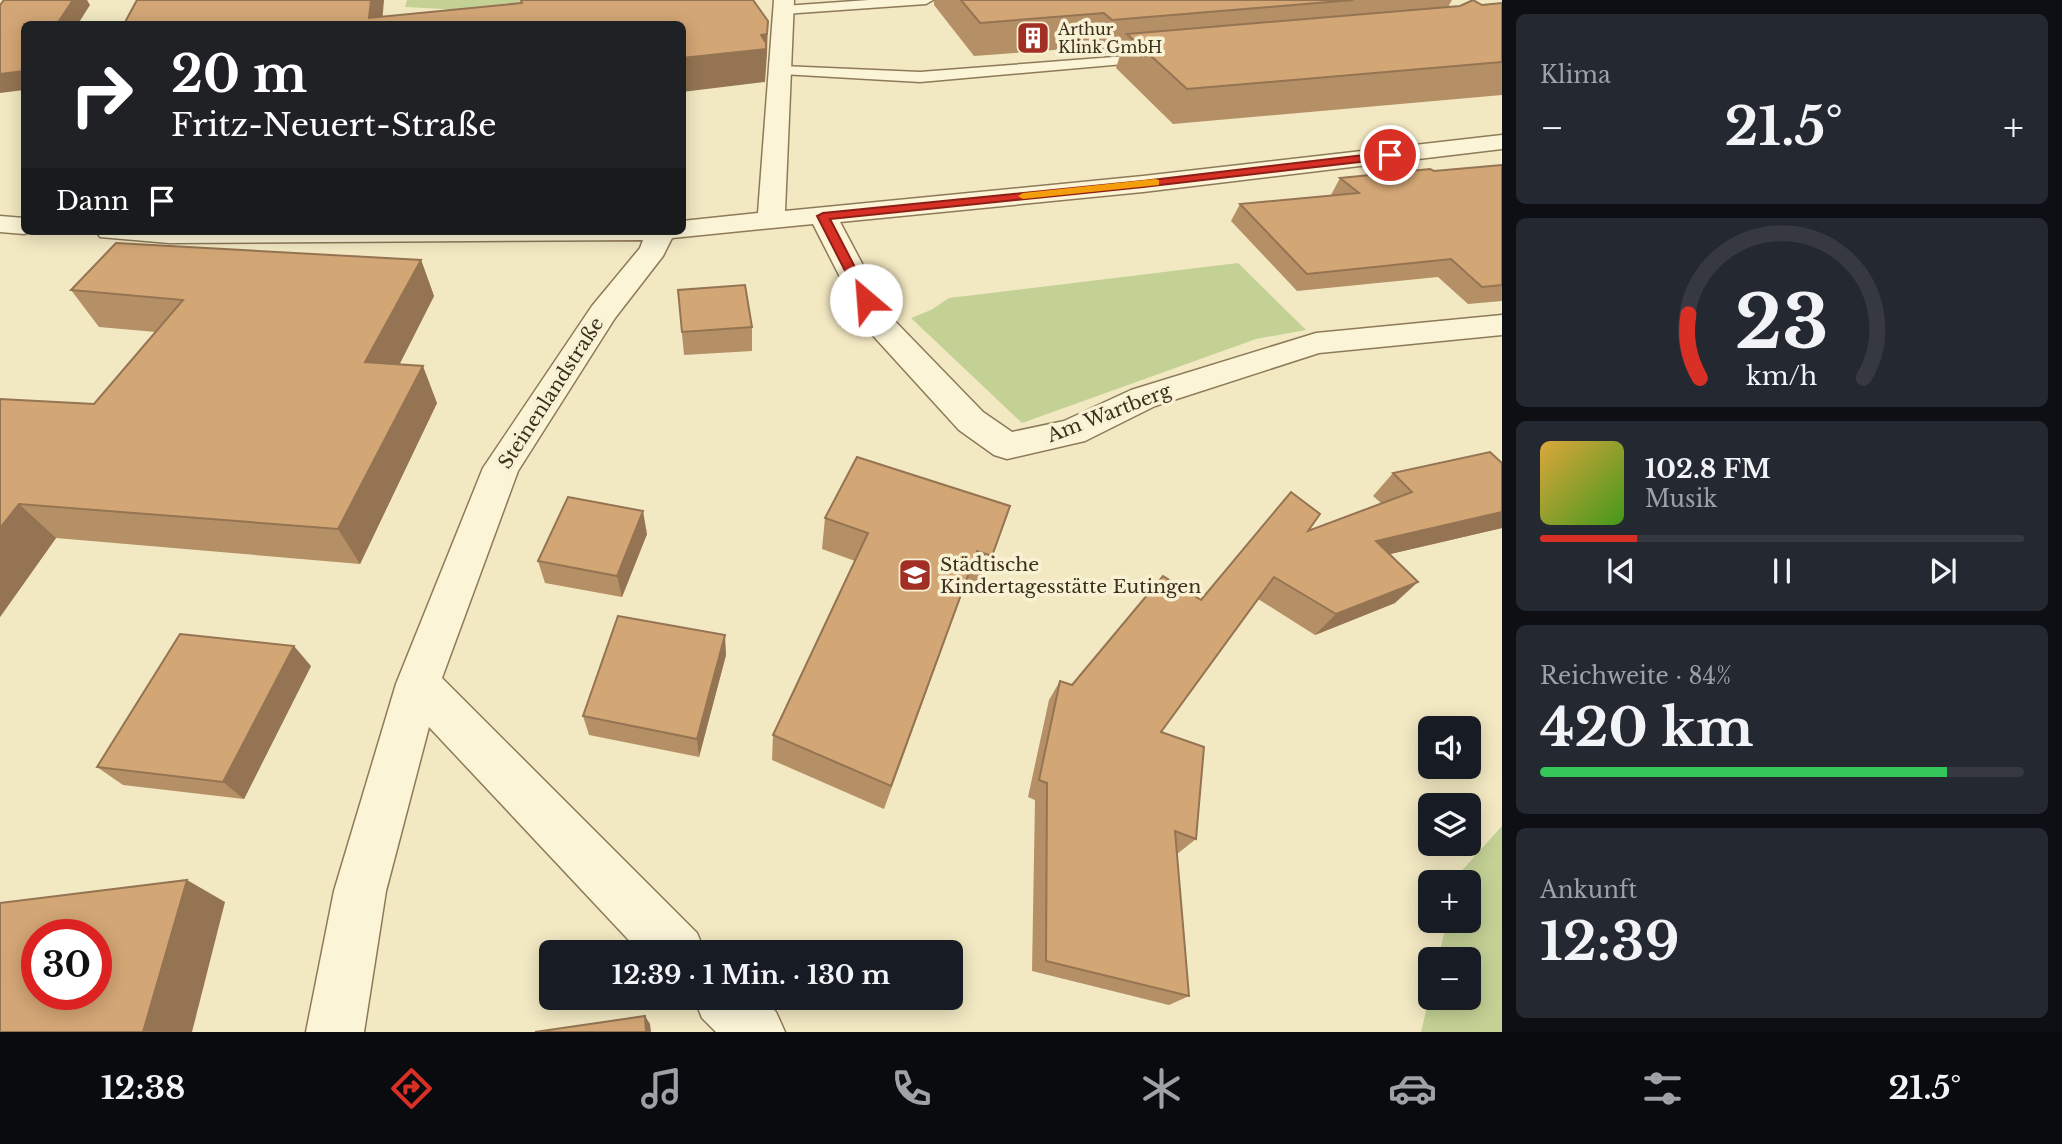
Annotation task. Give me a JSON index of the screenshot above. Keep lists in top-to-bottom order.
{
  "streets": {
    "street": ["Steinenlandstraße", "Am Wartberg"]
  },
  "places": {
    "building": ["Arthur Klink GmbH"],
    "school or university": ["Städtische Kindertagesstätte Eutingen"]
  },
  "page": {
    "tile": [
      "Klima",
      ["Reichweite · 84%", "420 km"],
      ["Ankunft", "12:39"]
    ],
    "turn": ["20 m", "Fritz-Neuert-Straße"],
    "heat": ["−", "21.5°", "+"],
    "then": "Dann",
    "song": ["102.8 FM", "Musik"],
    "map_buttons": ["+", "−"],
    "limit": "30",
    "trip": "12:39 · 1 Min. · 130 m",
    "tabs": ["12:38", "21.5°"],
    "gauge": ["23", "km/h"]
  }
}
